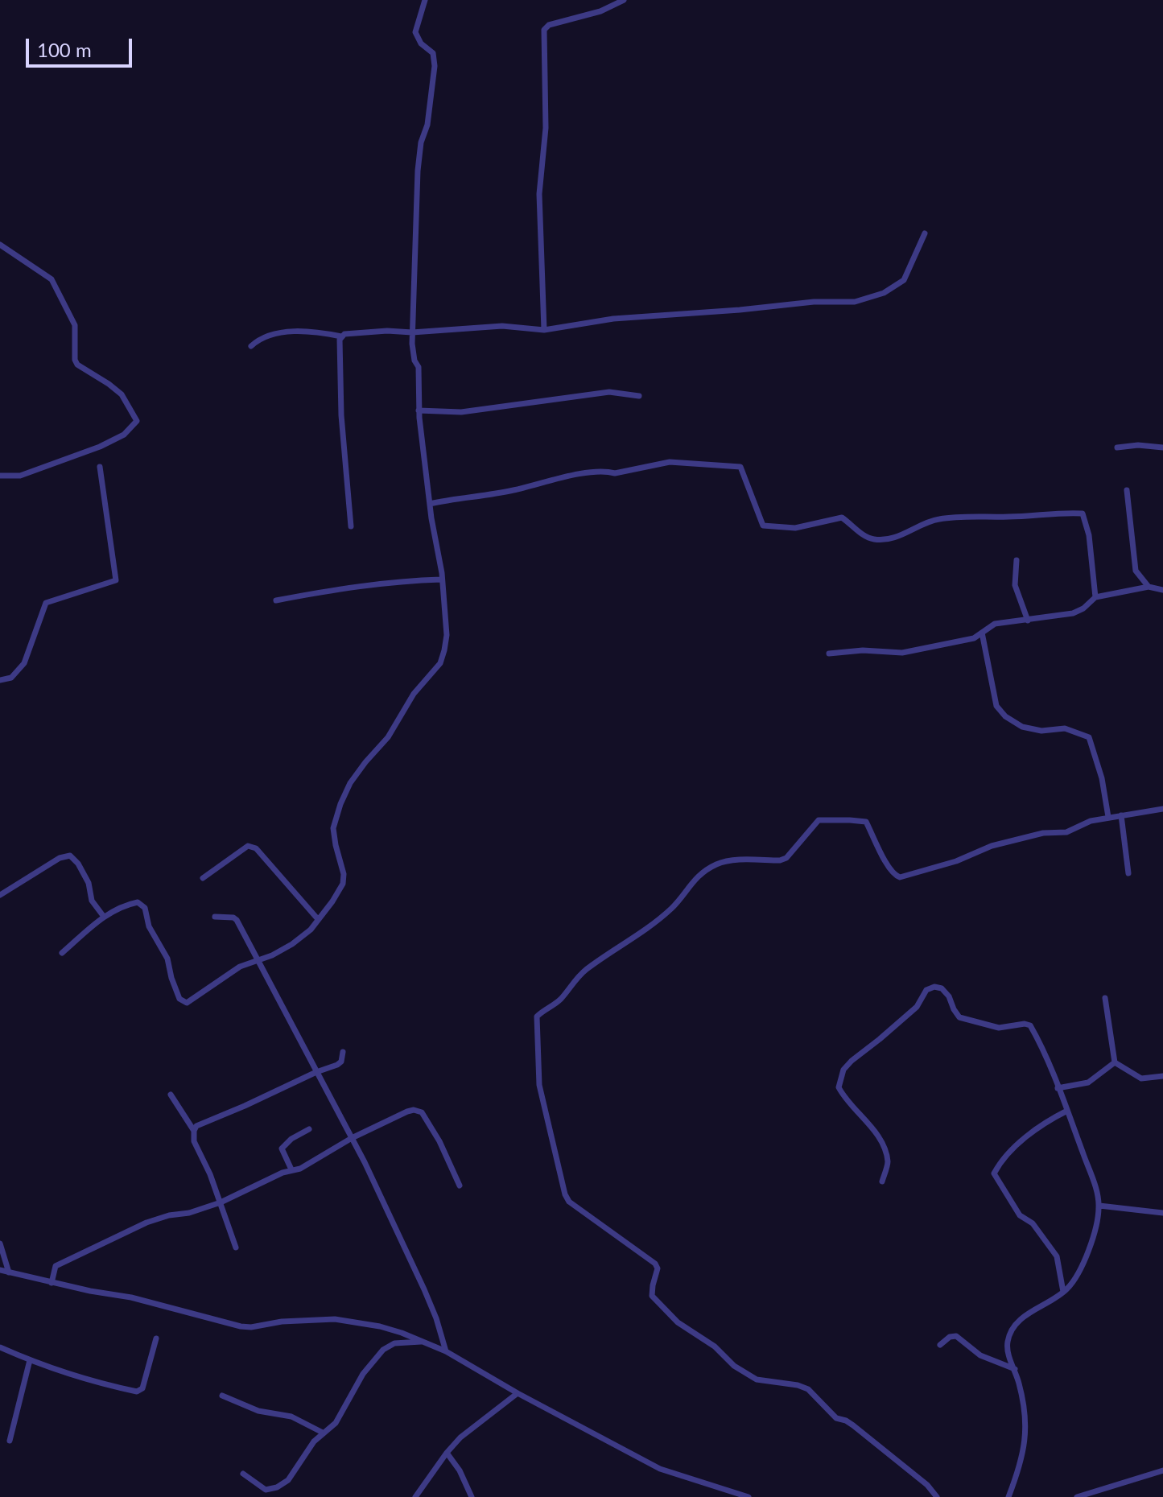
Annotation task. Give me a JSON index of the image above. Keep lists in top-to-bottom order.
{
  "scale_bar": "100 m"
}
